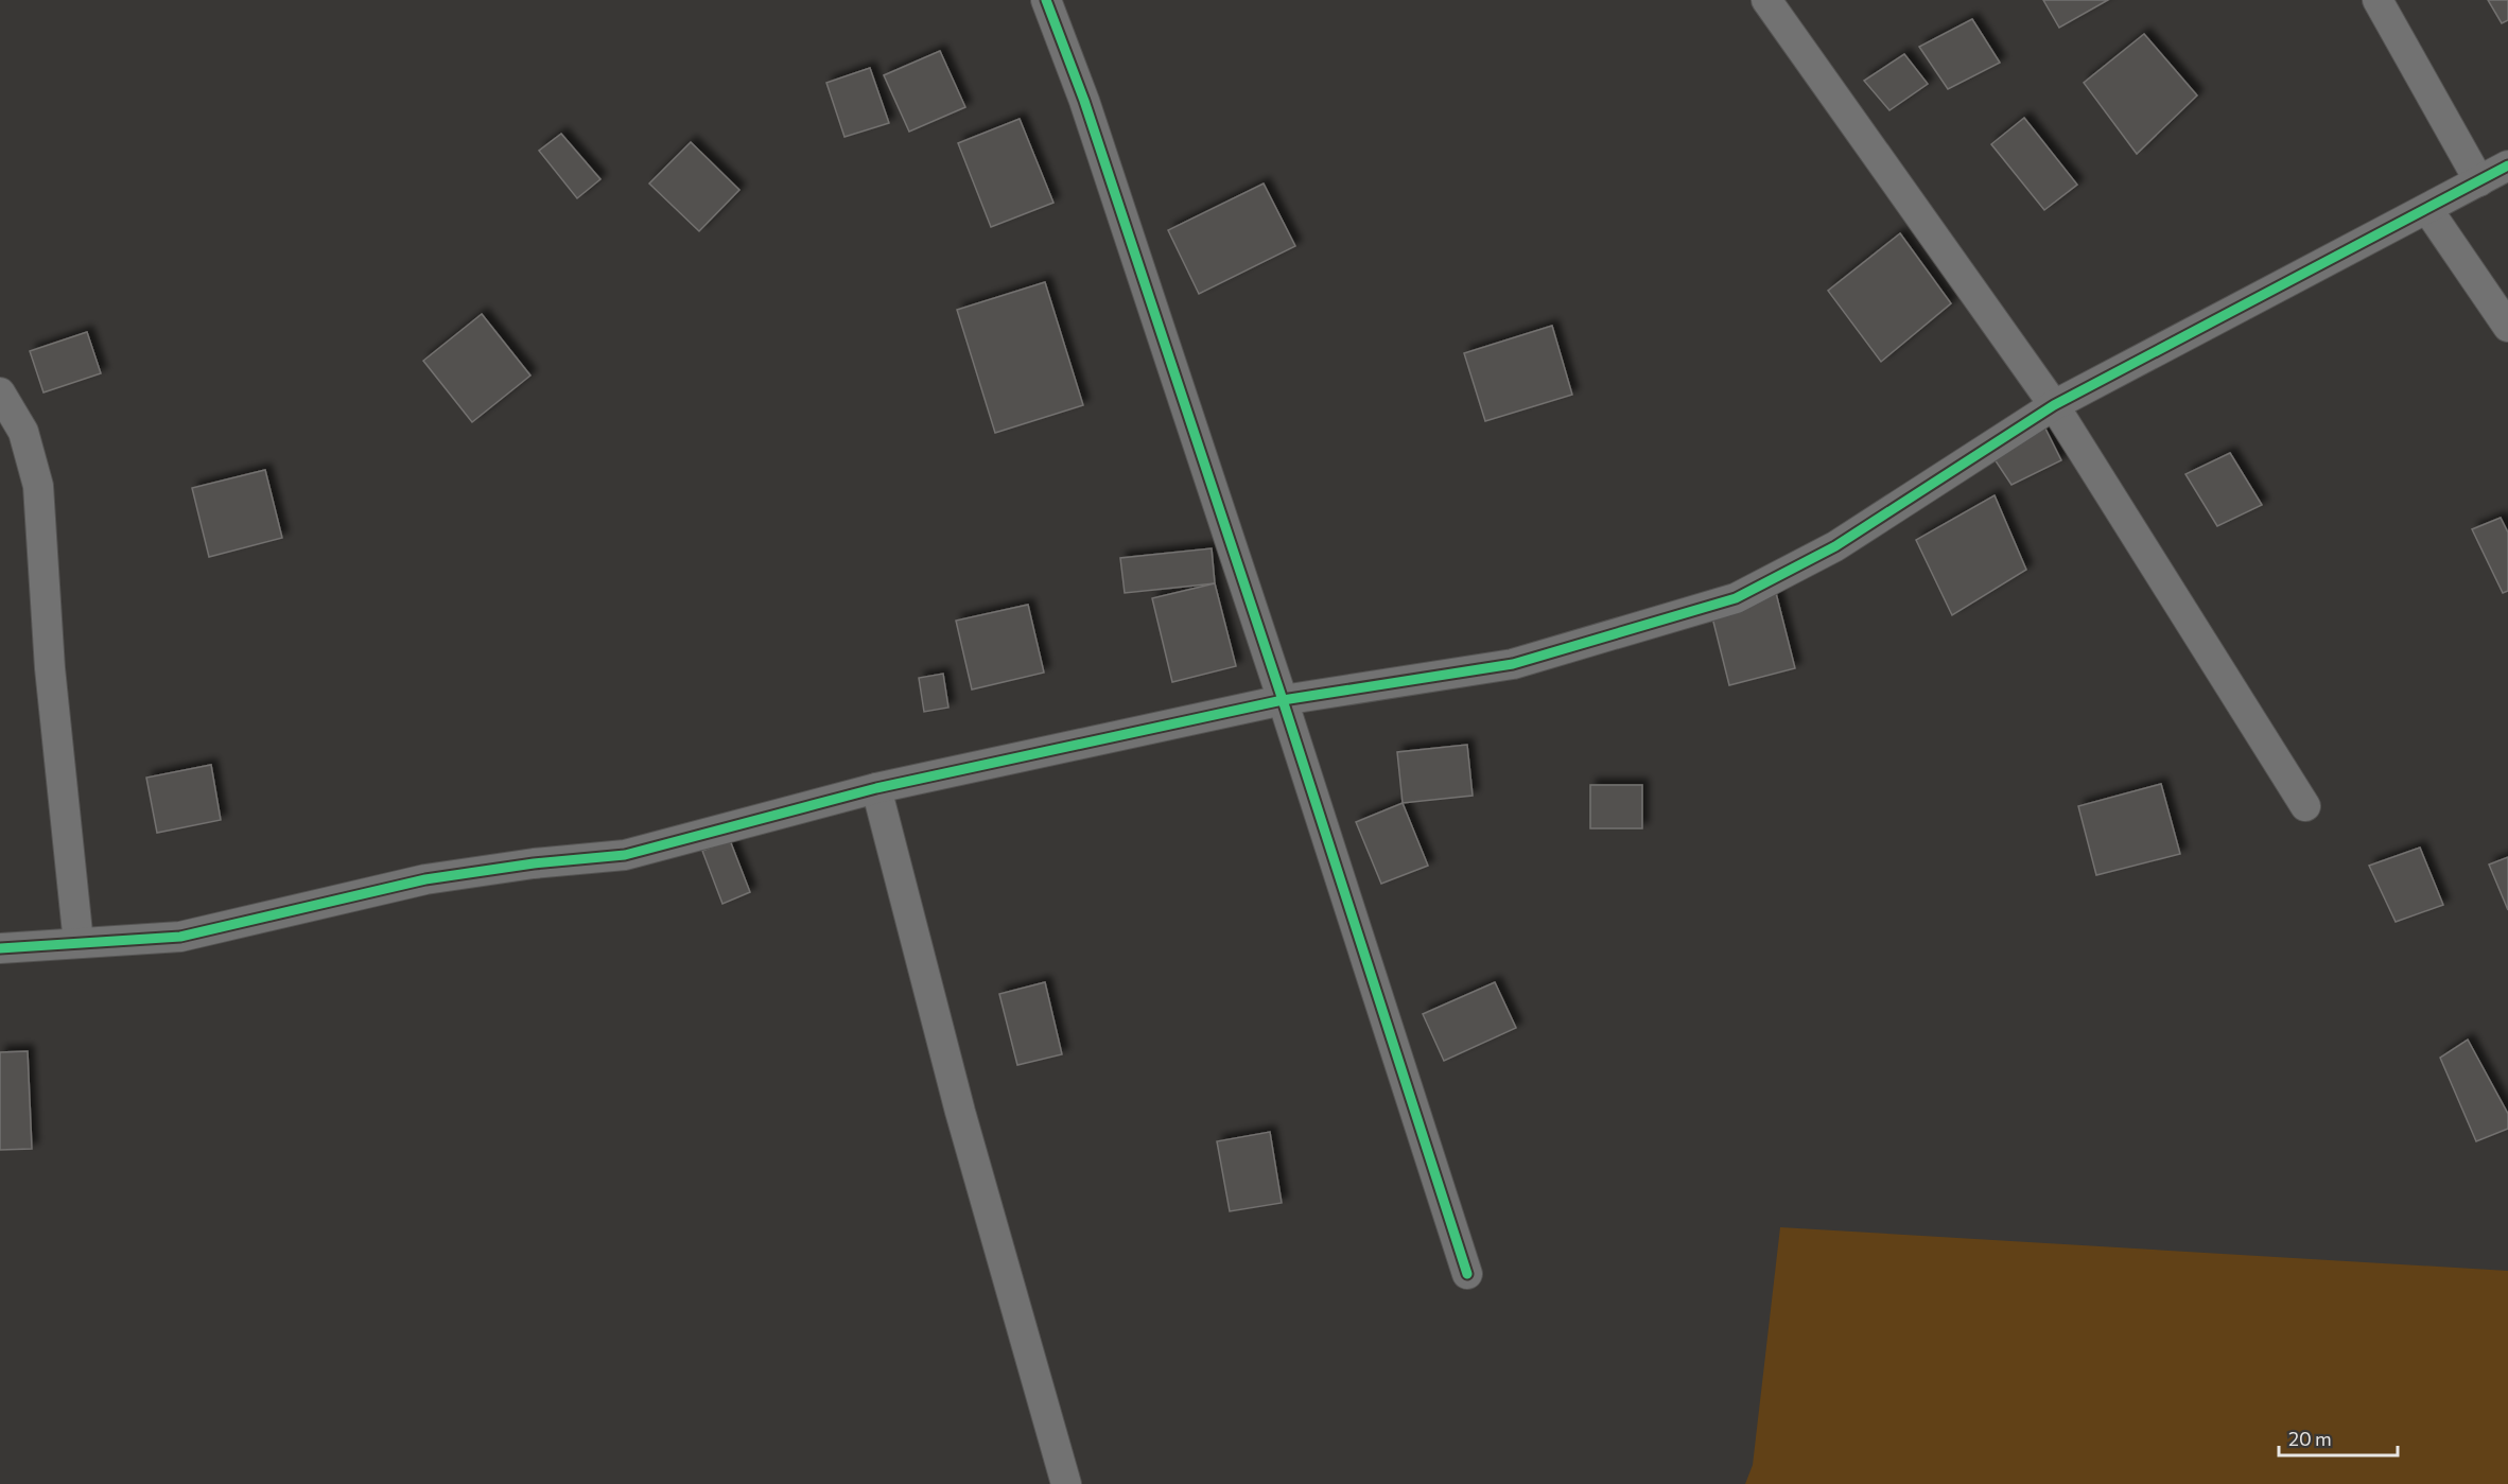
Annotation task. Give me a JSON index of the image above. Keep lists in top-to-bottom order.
{
  "scale_bar": "20 m"
}
